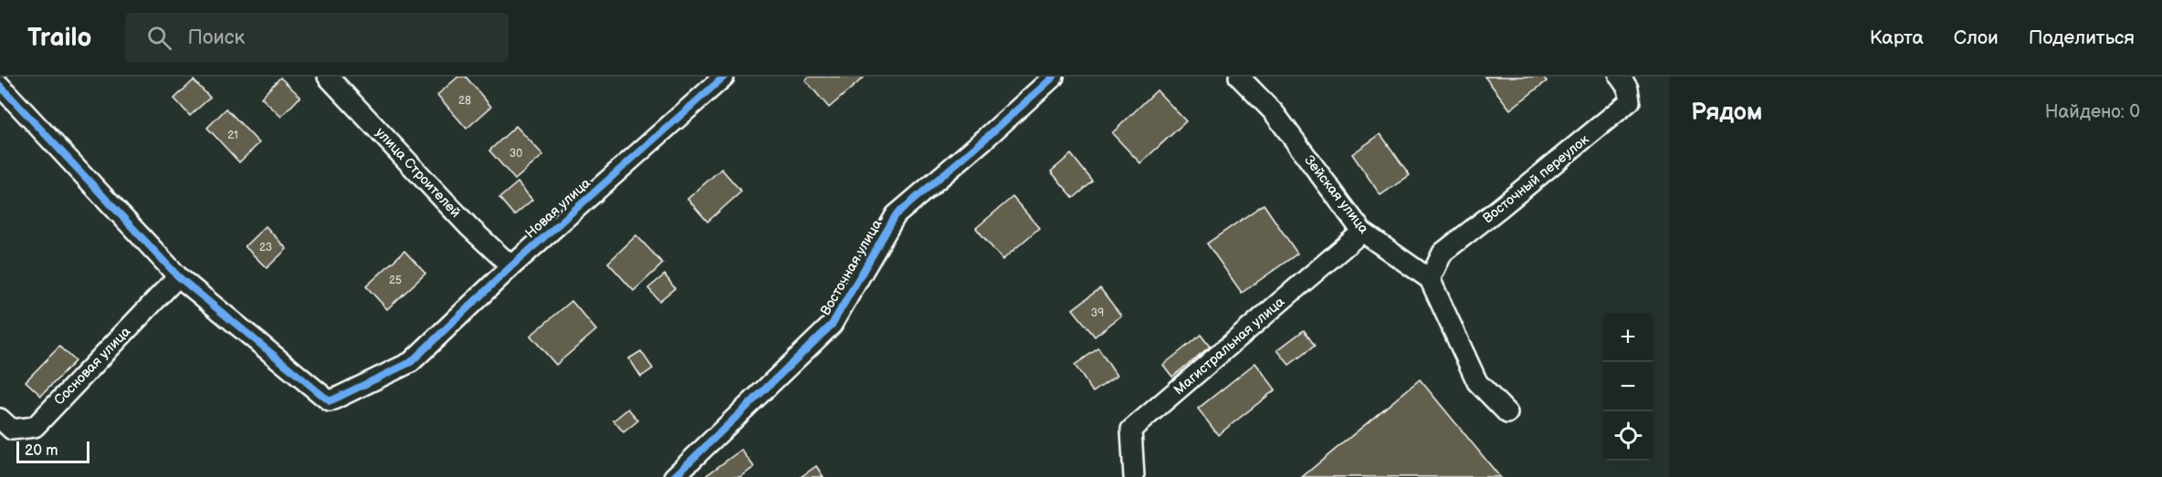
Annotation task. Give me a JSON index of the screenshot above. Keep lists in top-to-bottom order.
{
  "streets": {
    "street": [
      "улица Строителей",
      "Восточный переулок",
      "Зейская улица",
      "Новая улица",
      "Восточная улица",
      "Магистральная улица",
      "Сосновая улица"
    ]
  },
  "crossings": [
    ["улица Строителей", "Новая улица"],
    ["Восточный переулок", "Зейская улица"],
    ["Зейская улица", "Магистральная улица"],
    ["Новая улица", "Сосновая улица"]
  ],
  "house_numbers": [
    "28",
    "21",
    "30",
    "23",
    "25",
    "39"
  ],
  "scale_bar": "20 m",
  "page": {
    "header": "Trailo",
    "search": "Поиск",
    "nav": ["Карта", "Слои", "Поделиться"],
    "heading": ["Рядом", "Найдено: 0"],
    "map_buttons": ["+", "−"],
    "scale": "20 m"
  }
}
